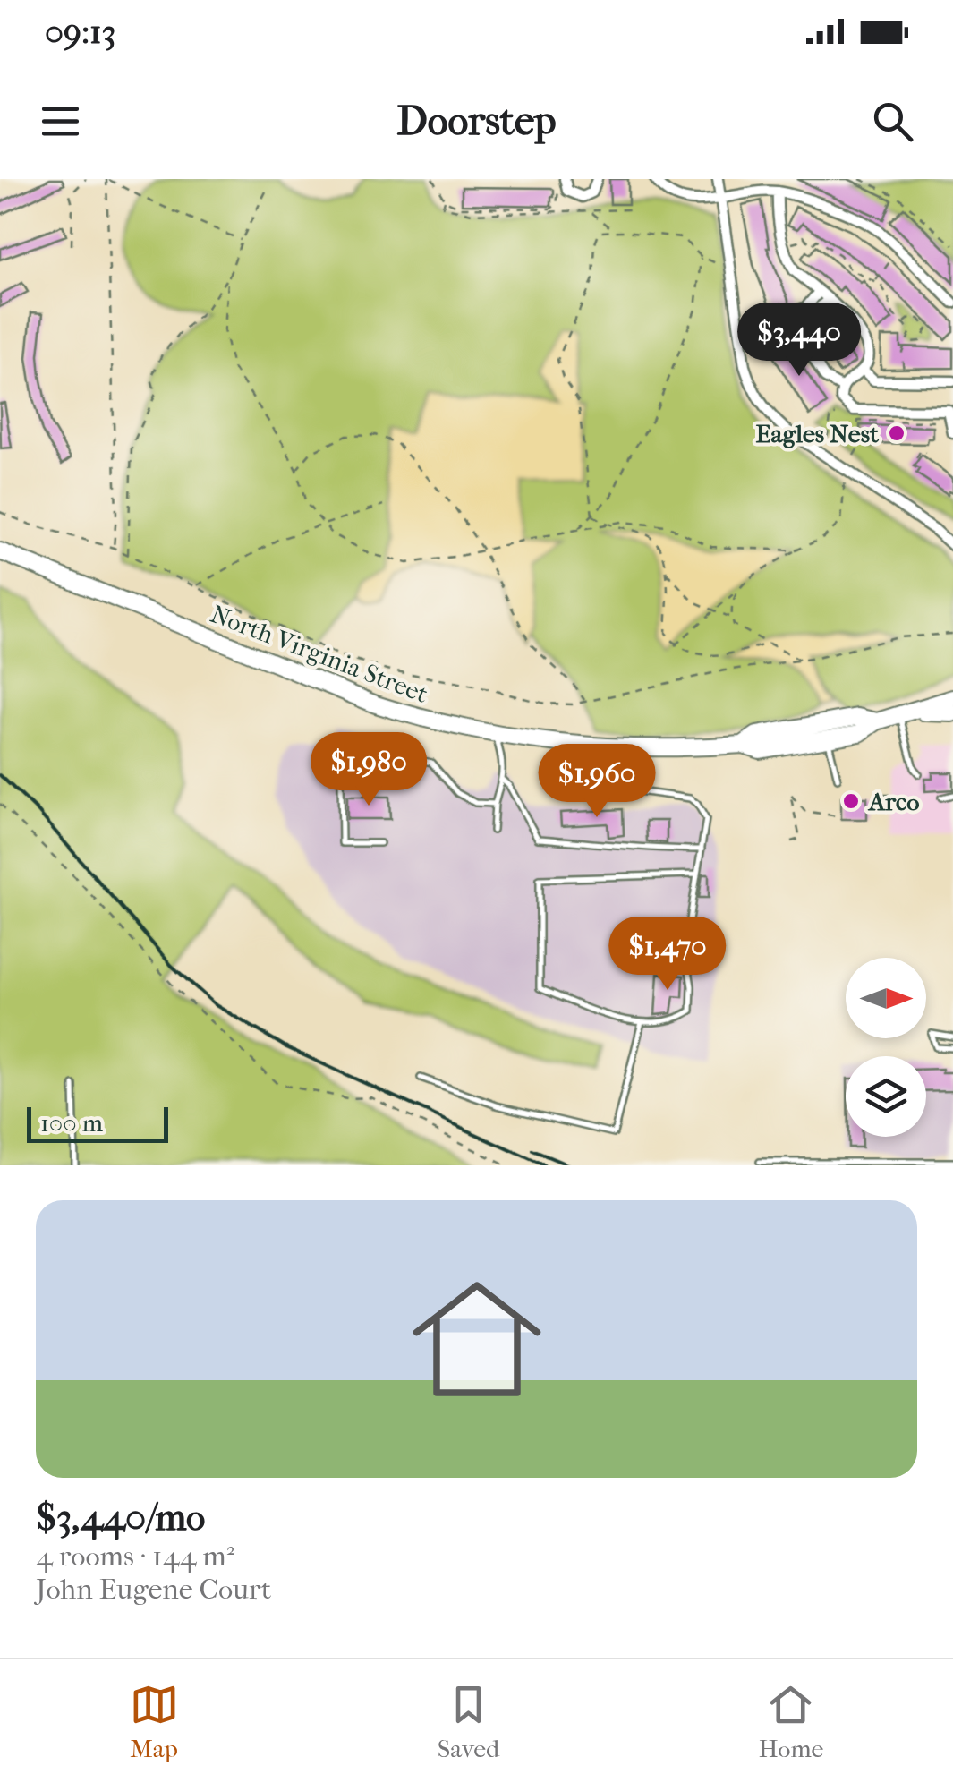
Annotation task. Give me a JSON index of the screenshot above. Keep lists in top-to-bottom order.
{
  "streets": {
    "main road": ["North Virginia Street"]
  },
  "places": ["Eagles Nest", "Arco"],
  "scale_bar": "100 m",
  "north": "right",
  "page": {
    "status": "09:13",
    "header": "Doorstep",
    "price": [
      "$3,440",
      "$1,980",
      "$1,960",
      "$1,470"
    ],
    "scale": "100 m",
    "list": [
      {
        "name": "$3,440/mo",
        "note": "4 rooms · 144 m² · John Eugene Court"
      }
    ],
    "tabs": ["Map", "Saved", "Home"]
  }
}
